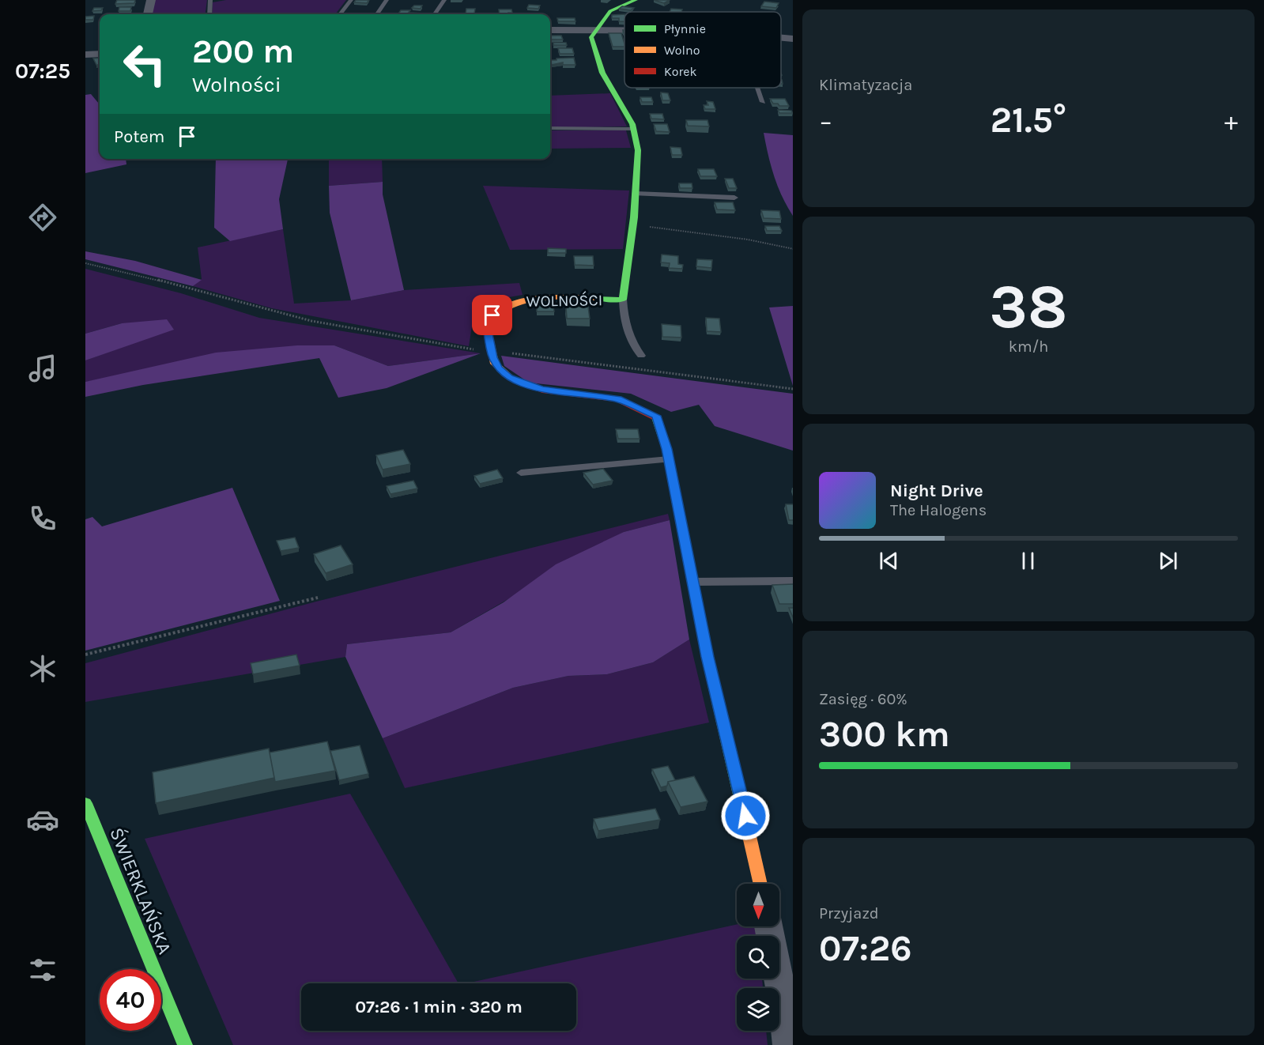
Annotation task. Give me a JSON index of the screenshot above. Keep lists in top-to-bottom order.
{
  "streets": {
    "street": ["WOLNOŚCI", "ŚWIERKLAŃSKA"]
  },
  "legend": ["Płynnie", "Wolno", "Korek"],
  "north": "bottom",
  "page": {
    "tabs": "07:25",
    "tile": [
      "Klimatyzacja",
      ["38", "km/h"],
      ["Zasięg · 60%", "300 km"],
      ["Przyjazd", "07:26"]
    ],
    "turn": ["200 m", "Wolności"],
    "heat": ["−", "21.5°", "+"],
    "then": "Potem",
    "song": ["Night Drive", "The Halogens"],
    "limit": "40",
    "trip": "07:26 · 1 min · 320 m"
  }
}
